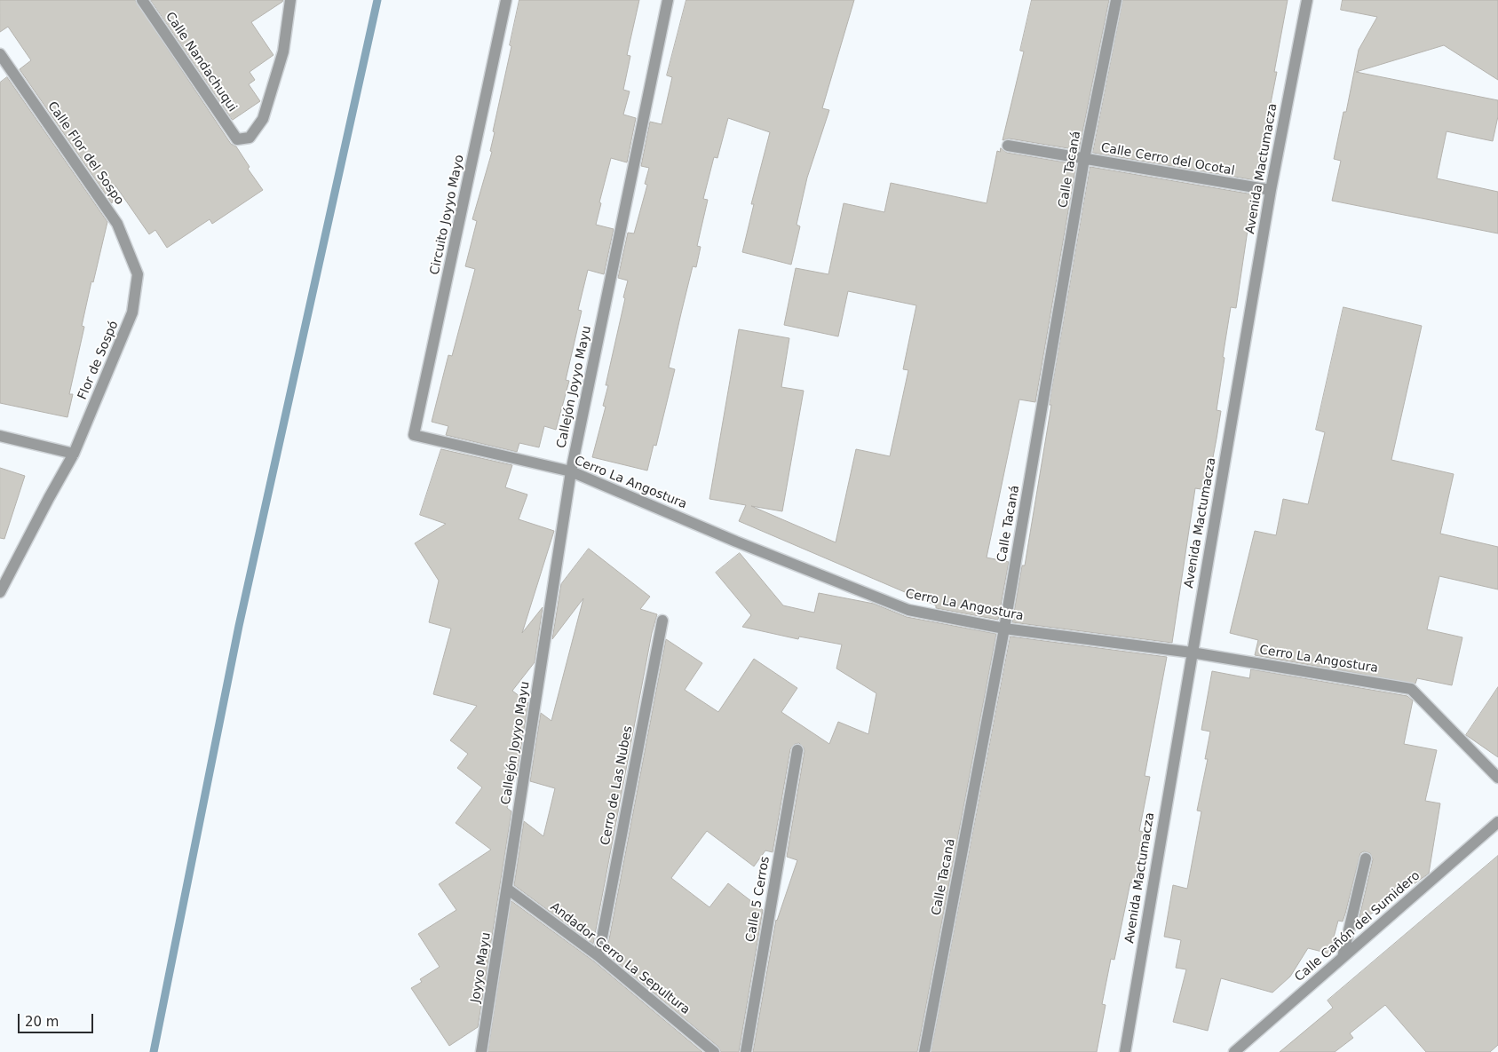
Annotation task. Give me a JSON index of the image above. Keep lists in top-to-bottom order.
{
  "streets": {
    "street": [
      "Calle Nandachuqui",
      "Calle Flor del Sospo",
      "Calle Cerro del Ocotal",
      "Avenida Mactumacza",
      "Calle Tacaná",
      "Circuito Joyyo Mayo",
      "Flor de Sospó",
      "Callejón Joyyo Mayu",
      "Cerro La Angostura",
      "Cerro de Las Nubes",
      "Calle 5 Cerros",
      "Calle Cañón del Sumidero",
      "Andador Cerro La Sepultura",
      "Joyyo Mayu"
    ]
  },
  "crossings": [
    ["Calle Flor del Sospo", "Flor de Sospó"],
    ["Calle Cerro del Ocotal", "Avenida Mactumacza"],
    ["Calle Cerro del Ocotal", "Calle Tacaná"],
    ["Avenida Mactumacza", "Cerro La Angostura"],
    ["Calle Tacaná", "Cerro La Angostura"],
    ["Circuito Joyyo Mayo", "Cerro La Angostura"],
    ["Callejón Joyyo Mayu", "Cerro La Angostura"],
    ["Callejón Joyyo Mayu", "Andador Cerro La Sepultura"],
    ["Callejón Joyyo Mayu", "Joyyo Mayu"],
    ["Cerro de Las Nubes", "Andador Cerro La Sepultura"],
    ["Andador Cerro La Sepultura", "Joyyo Mayu"]
  ],
  "scale_bar": "20 m"
}
